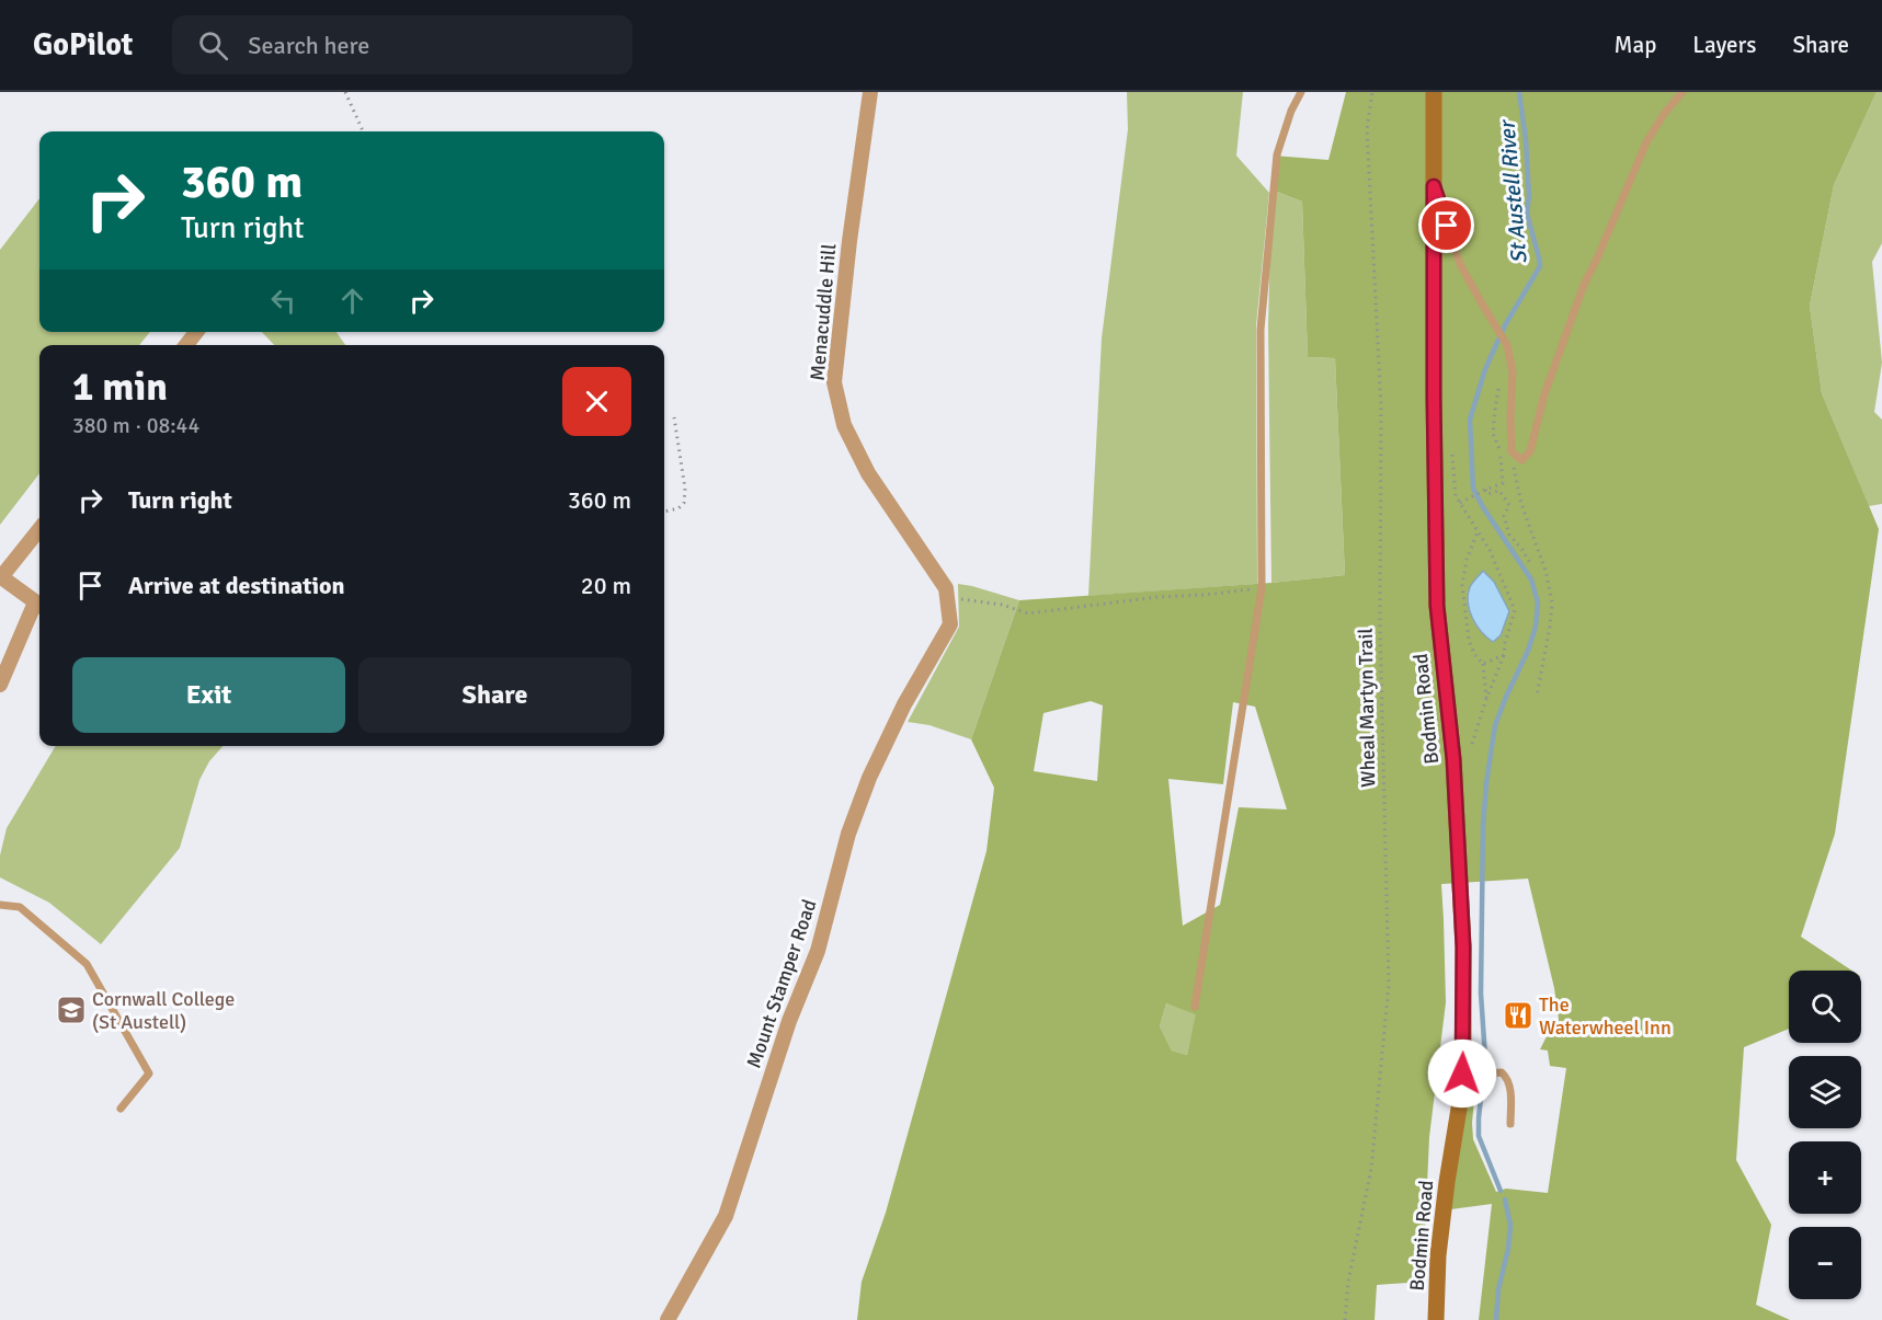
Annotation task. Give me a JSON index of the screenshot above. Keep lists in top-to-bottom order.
{
  "streets": {
    "main road": ["Bodmin Road"],
    "street": ["Menacuddle Hill", "Mount Stamper Road"],
    "path": ["Wheal Martyn Trail"]
  },
  "crossings": [
    ["Menacuddle Hill", "Mount Stamper Road"]
  ],
  "water": ["St Austell River"],
  "places": {
    "school or university": ["Cornwall College (St Austell)"],
    "restaurant": ["The Waterwheel Inn"]
  },
  "page": {
    "header": "GoPilot",
    "search": "Search here",
    "nav": ["Map", "Layers", "Share"],
    "turn": ["360 m", "Turn right"],
    "heading": ["1 min", "380 m · 08:44"],
    "list": [
      {
        "name": "Turn right",
        "value": "360 m"
      },
      {
        "name": "Arrive at destination",
        "value": "20 m"
      }
    ],
    "buttons": ["Exit", "Share"],
    "map_buttons": ["+", "−"]
  }
}
